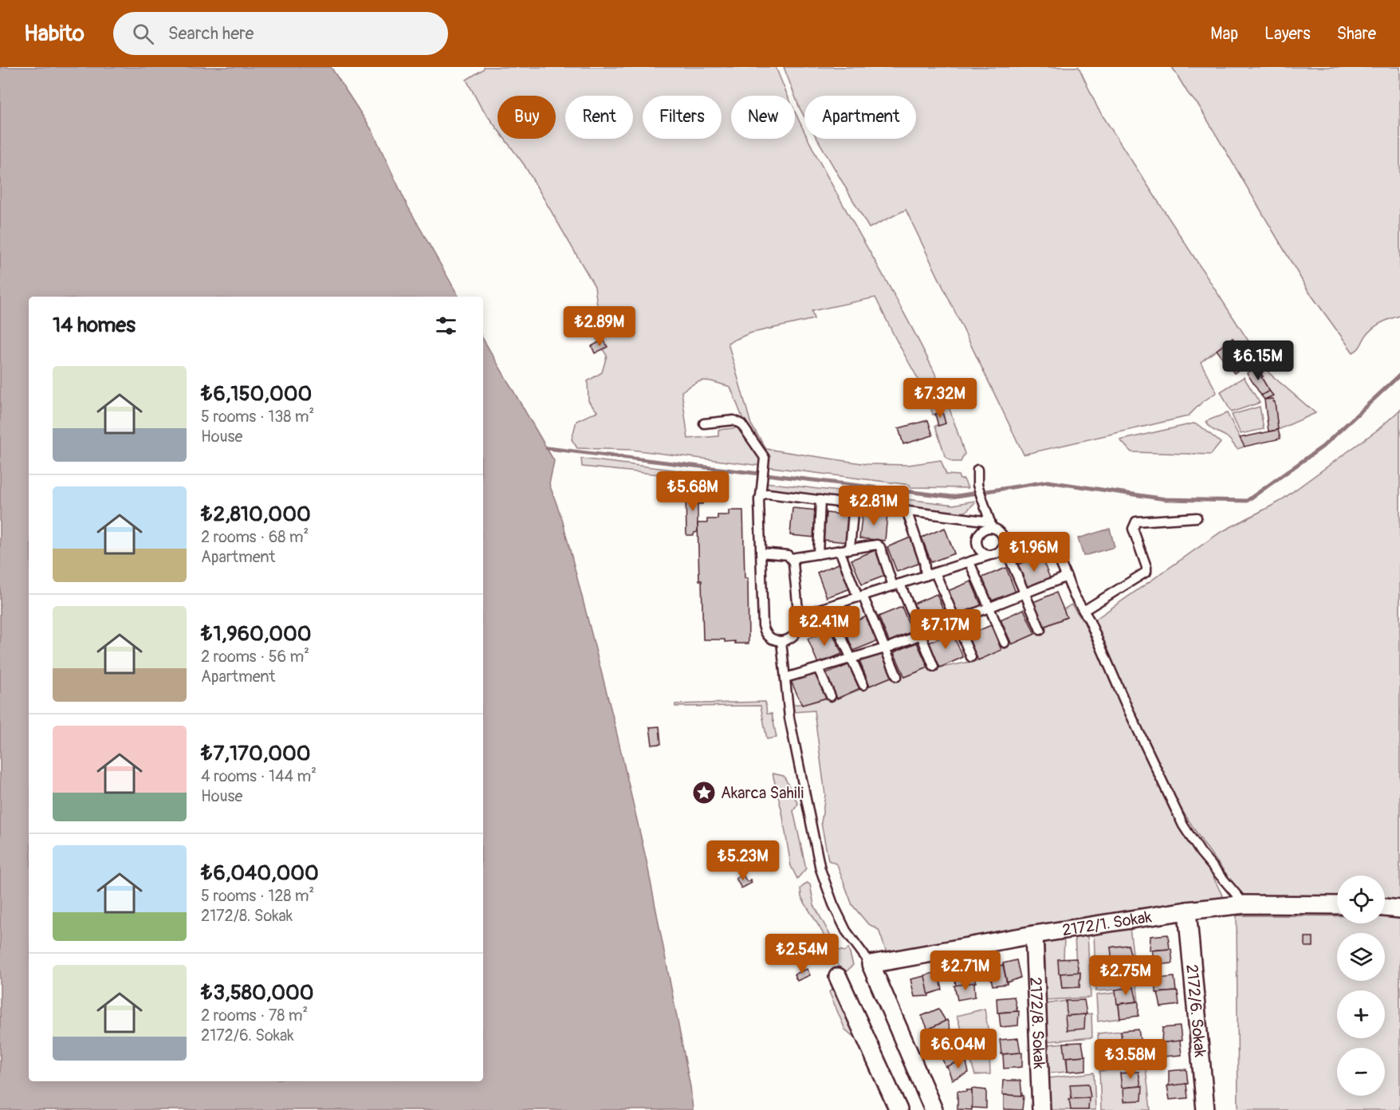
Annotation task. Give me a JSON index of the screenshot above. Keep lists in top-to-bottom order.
{
  "streets": {
    "street": ["2172/1. Sokak", "2172/6. Sokak", "2172/8. Sokak"]
  },
  "crossings": [
    ["2172/1. Sokak", "2172/6. Sokak"],
    ["2172/1. Sokak", "2172/8. Sokak"]
  ],
  "places": {
    "place": ["Akarca Sahili"]
  },
  "page": {
    "header": "Habito",
    "search": "Search here",
    "nav": ["Map", "Layers", "Share"],
    "chip": [
      "Buy",
      "Rent",
      "Filters",
      "New",
      "Apartment"
    ],
    "heading": "14 homes",
    "price": [
      "₺2.89M",
      "₺6.15M",
      "₺7.32M",
      "₺5.68M",
      "₺2.81M",
      "₺1.96M",
      "₺2.41M",
      "₺7.17M",
      "₺5.23M",
      "₺2.54M",
      "₺2.71M",
      "₺2.75M",
      "₺6.04M",
      "₺3.58M"
    ],
    "list": [
      {
        "name": "₺6,150,000",
        "note": "5 rooms · 138 m² · House"
      },
      {
        "name": "₺2,810,000",
        "note": "2 rooms · 68 m² · Apartment"
      },
      {
        "name": "₺1,960,000",
        "note": "2 rooms · 56 m² · Apartment"
      },
      {
        "name": "₺7,170,000",
        "note": "4 rooms · 144 m² · House"
      },
      {
        "name": "₺6,040,000",
        "note": "5 rooms · 128 m² · 2172/8. Sokak"
      },
      {
        "name": "₺3,580,000",
        "note": "2 rooms · 78 m² · 2172/6. Sokak"
      }
    ],
    "map_buttons": ["+", "−"]
  }
}
